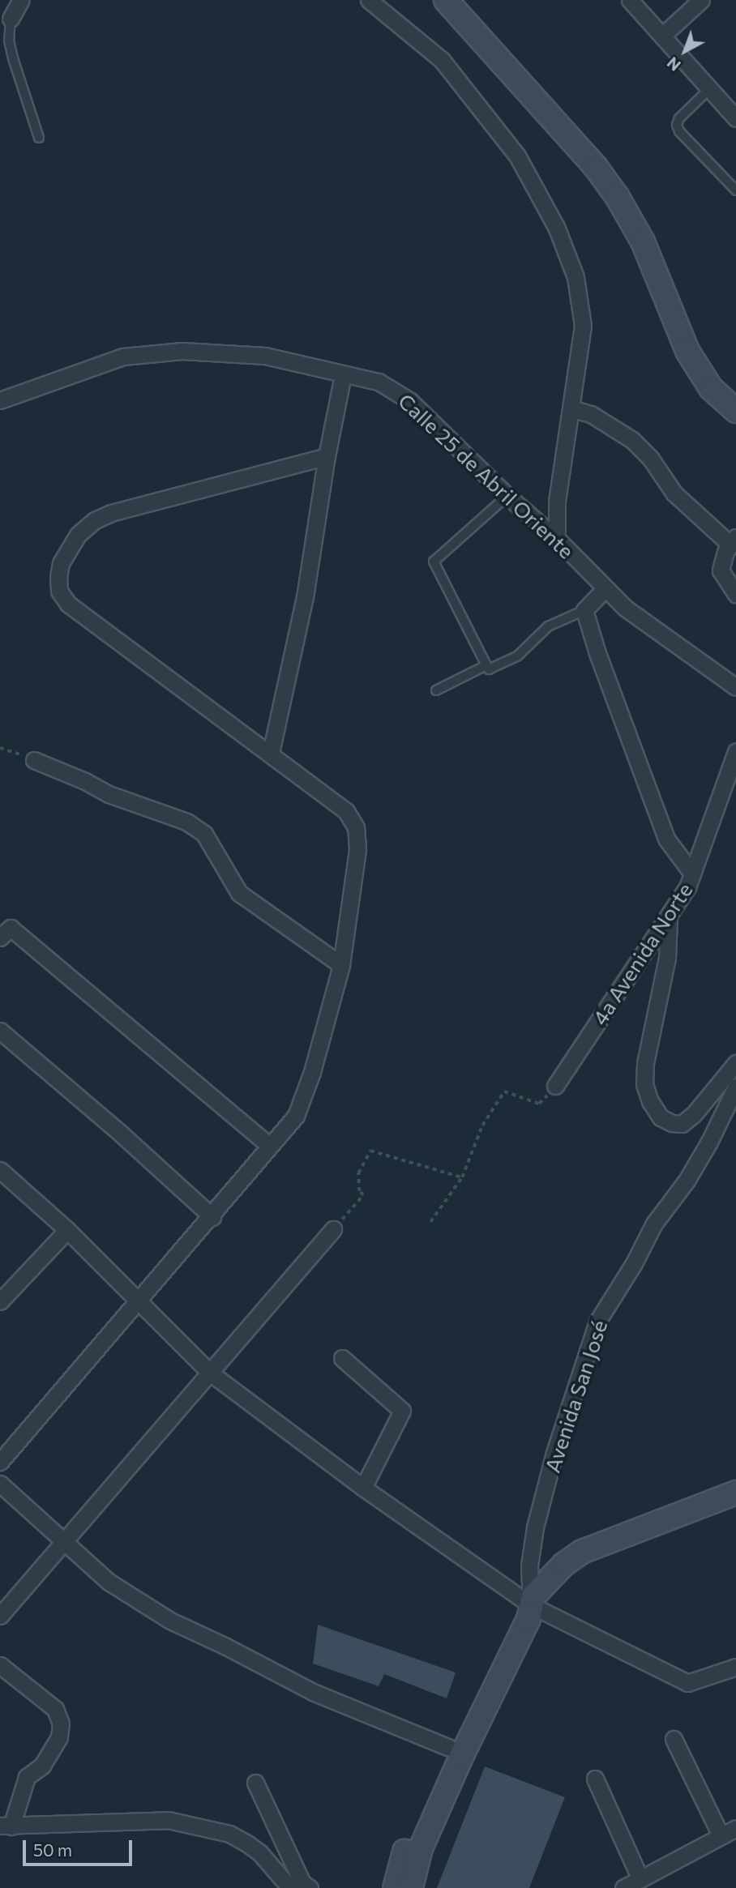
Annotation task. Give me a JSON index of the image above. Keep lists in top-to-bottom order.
{
  "streets": {
    "street": ["Calle 25 de Abril Oriente", "4a Avenida Norte", "Avenida San José"]
  },
  "scale_bar": "50 m",
  "north": "bottom left"
}
